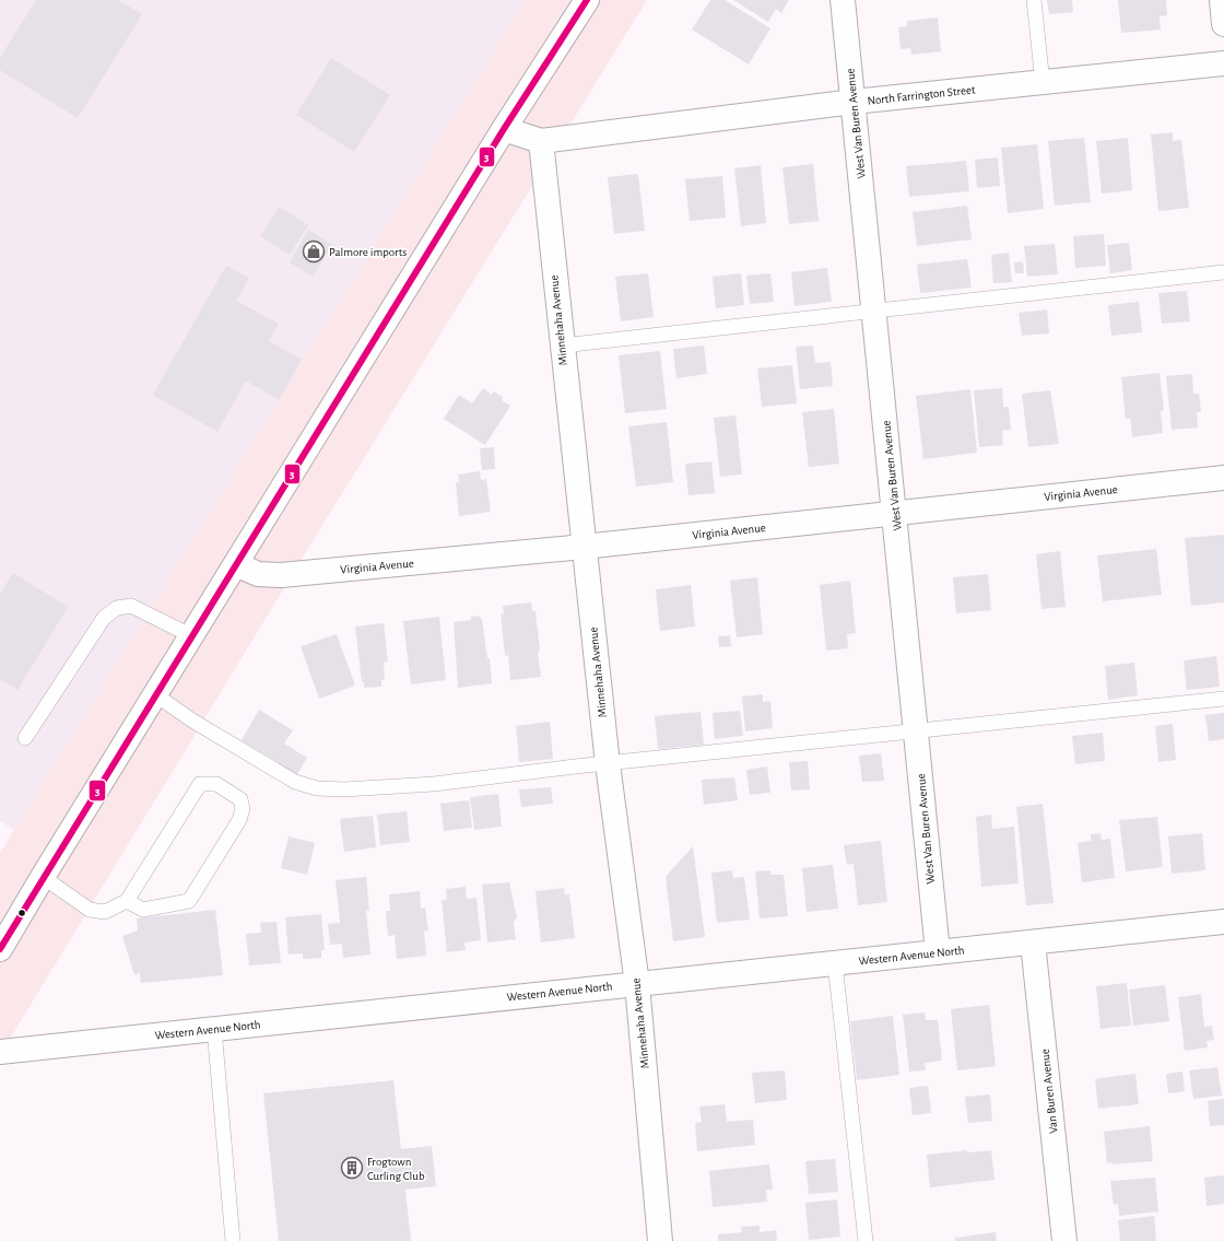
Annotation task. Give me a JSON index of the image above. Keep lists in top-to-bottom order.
{
  "streets": {
    "street": [
      "North Farrington Street",
      "West Van Buren Avenue",
      "Minnehaha Avenue",
      "Virginia Avenue",
      "Western Avenue North",
      "Van Buren Avenue"
    ]
  },
  "crossings": [
    ["North Farrington Street", "West Van Buren Avenue"],
    ["North Farrington Street", "Minnehaha Avenue"],
    ["West Van Buren Avenue", "Virginia Avenue"],
    ["West Van Buren Avenue", "Western Avenue North"],
    ["Minnehaha Avenue", "Virginia Avenue"],
    ["Minnehaha Avenue", "Western Avenue North"],
    ["Western Avenue North", "Van Buren Avenue"]
  ],
  "places": {
    "shop": ["Palmore imports"],
    "building": ["Frogtown Curling Club"]
  },
  "lines": ["transit line 3"]
}
